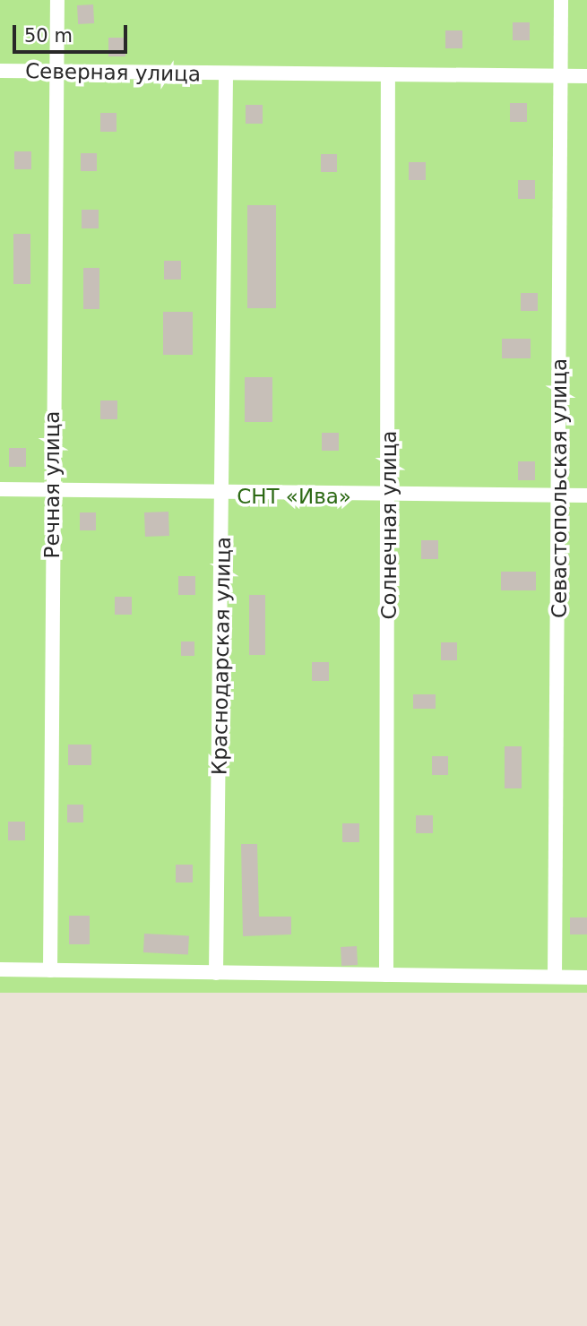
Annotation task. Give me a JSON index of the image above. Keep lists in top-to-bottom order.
{
  "streets": {
    "street": [
      "Северная улица",
      "Речная улица",
      "Севастопольская улица",
      "Солнечная улица",
      "Краснодарская улица"
    ]
  },
  "crossings": [
    ["Северная улица", "Речная улица"],
    ["Северная улица", "Севастопольская улица"],
    ["Северная улица", "Солнечная улица"],
    ["Северная улица", "Краснодарская улица"]
  ],
  "parks": ["СНТ «Ива»"],
  "scale_bar": "50 m"
}
